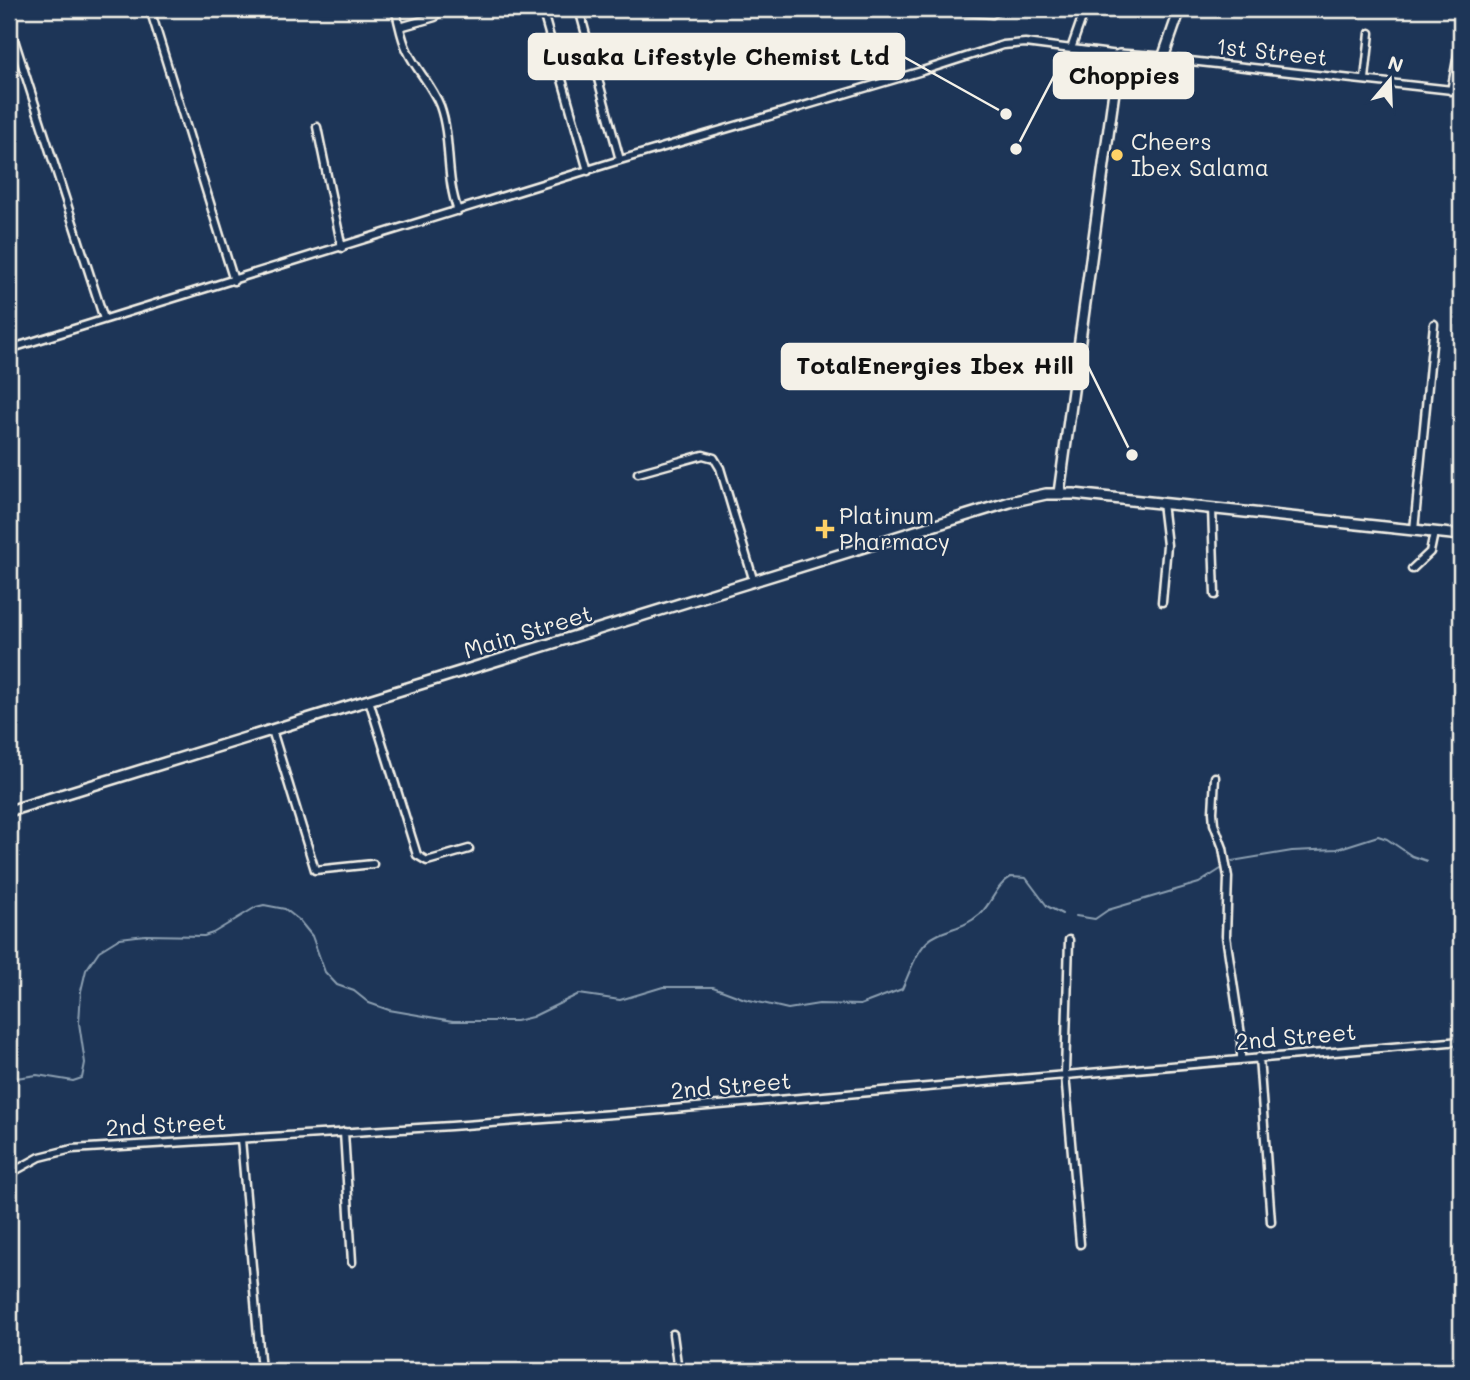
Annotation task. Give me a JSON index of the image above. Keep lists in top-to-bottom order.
{
  "streets": {
    "main road": ["Main Street"],
    "street": ["1st Street", "2nd Street"]
  },
  "places": {
    "other": [
      "Lusaka Lifestyle Chemist Ltd",
      "Choppies",
      "Cheers Ibex Salama",
      "TotalEnergies Ibex Hill"
    ],
    "health": ["Platinum Pharmacy"]
  },
  "north": "top"
}
